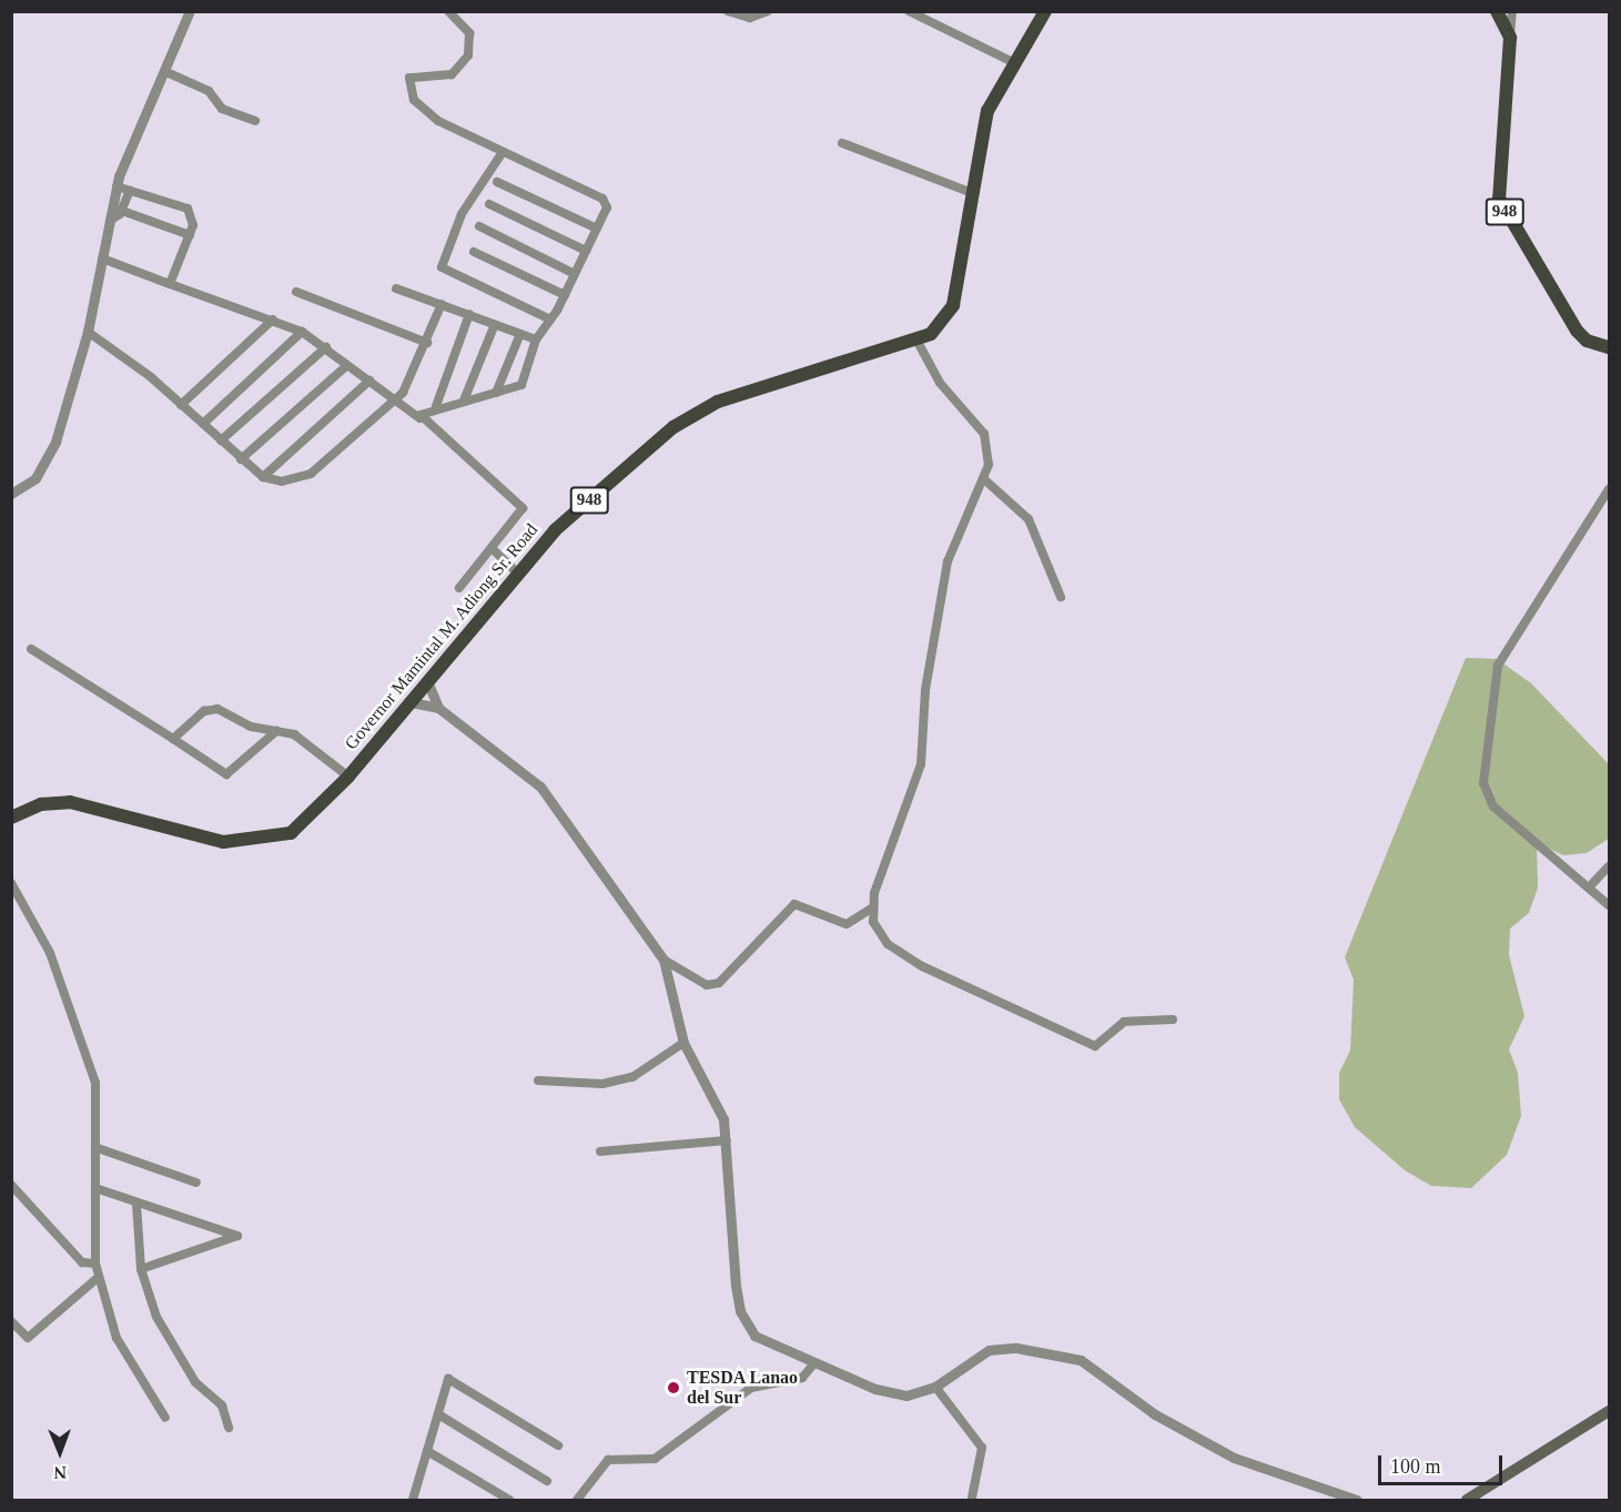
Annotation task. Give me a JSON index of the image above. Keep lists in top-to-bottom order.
{
  "streets": {
    "main road": ["948", "Governor Mamintal M. Adiong Sr. Road"]
  },
  "places": ["TESDA Lanao del Sur"],
  "scale_bar": "100 m",
  "north": "bottom"
}
